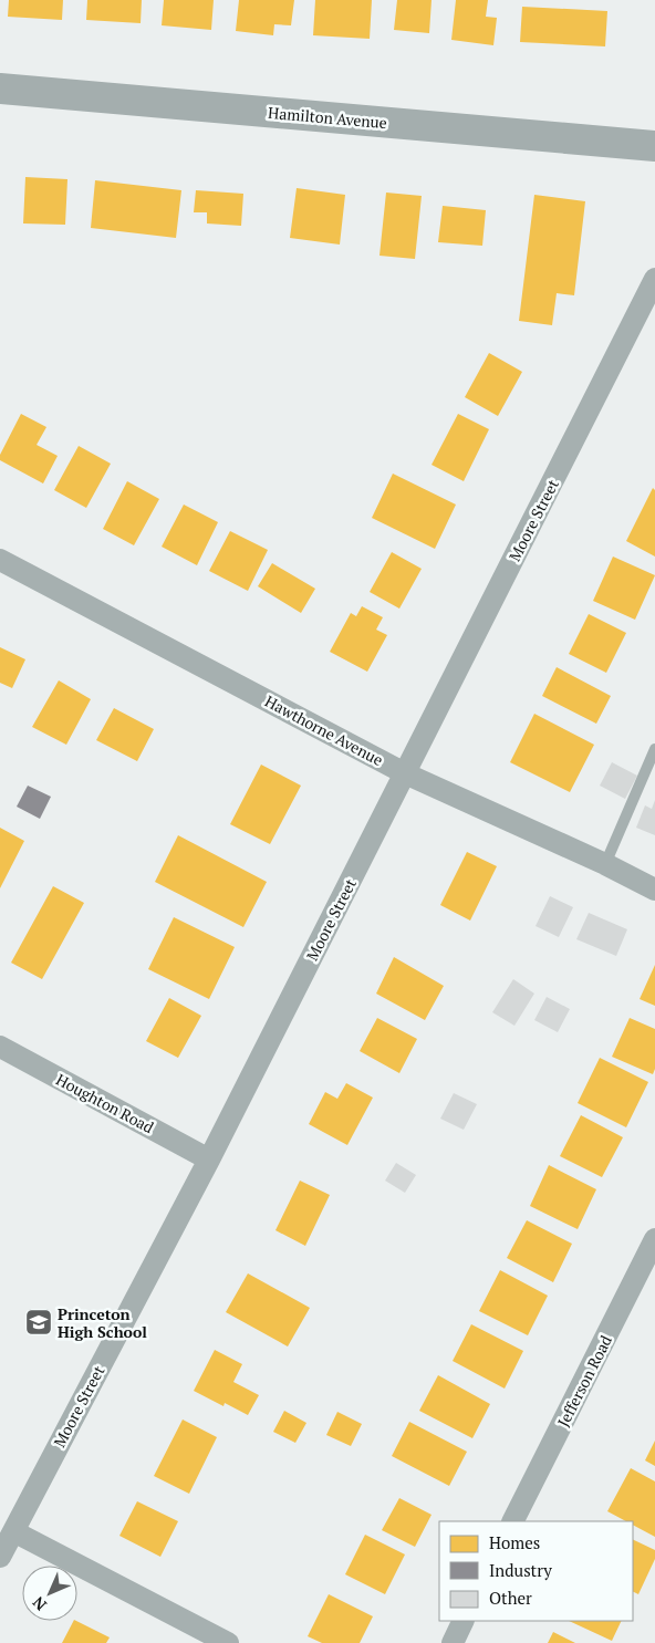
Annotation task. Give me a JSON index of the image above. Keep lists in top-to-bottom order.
{
  "streets": {
    "street": [
      "Hamilton Avenue",
      "Moore Street",
      "Hawthorne Avenue",
      "Houghton Road",
      "Jefferson Road"
    ]
  },
  "crossings": [
    ["Moore Street", "Hawthorne Avenue"],
    ["Moore Street", "Houghton Road"]
  ],
  "places": {
    "school or university": ["Princeton High School"]
  },
  "legend": ["Homes", "Industry", "Other"],
  "north": "bottom left"
}
